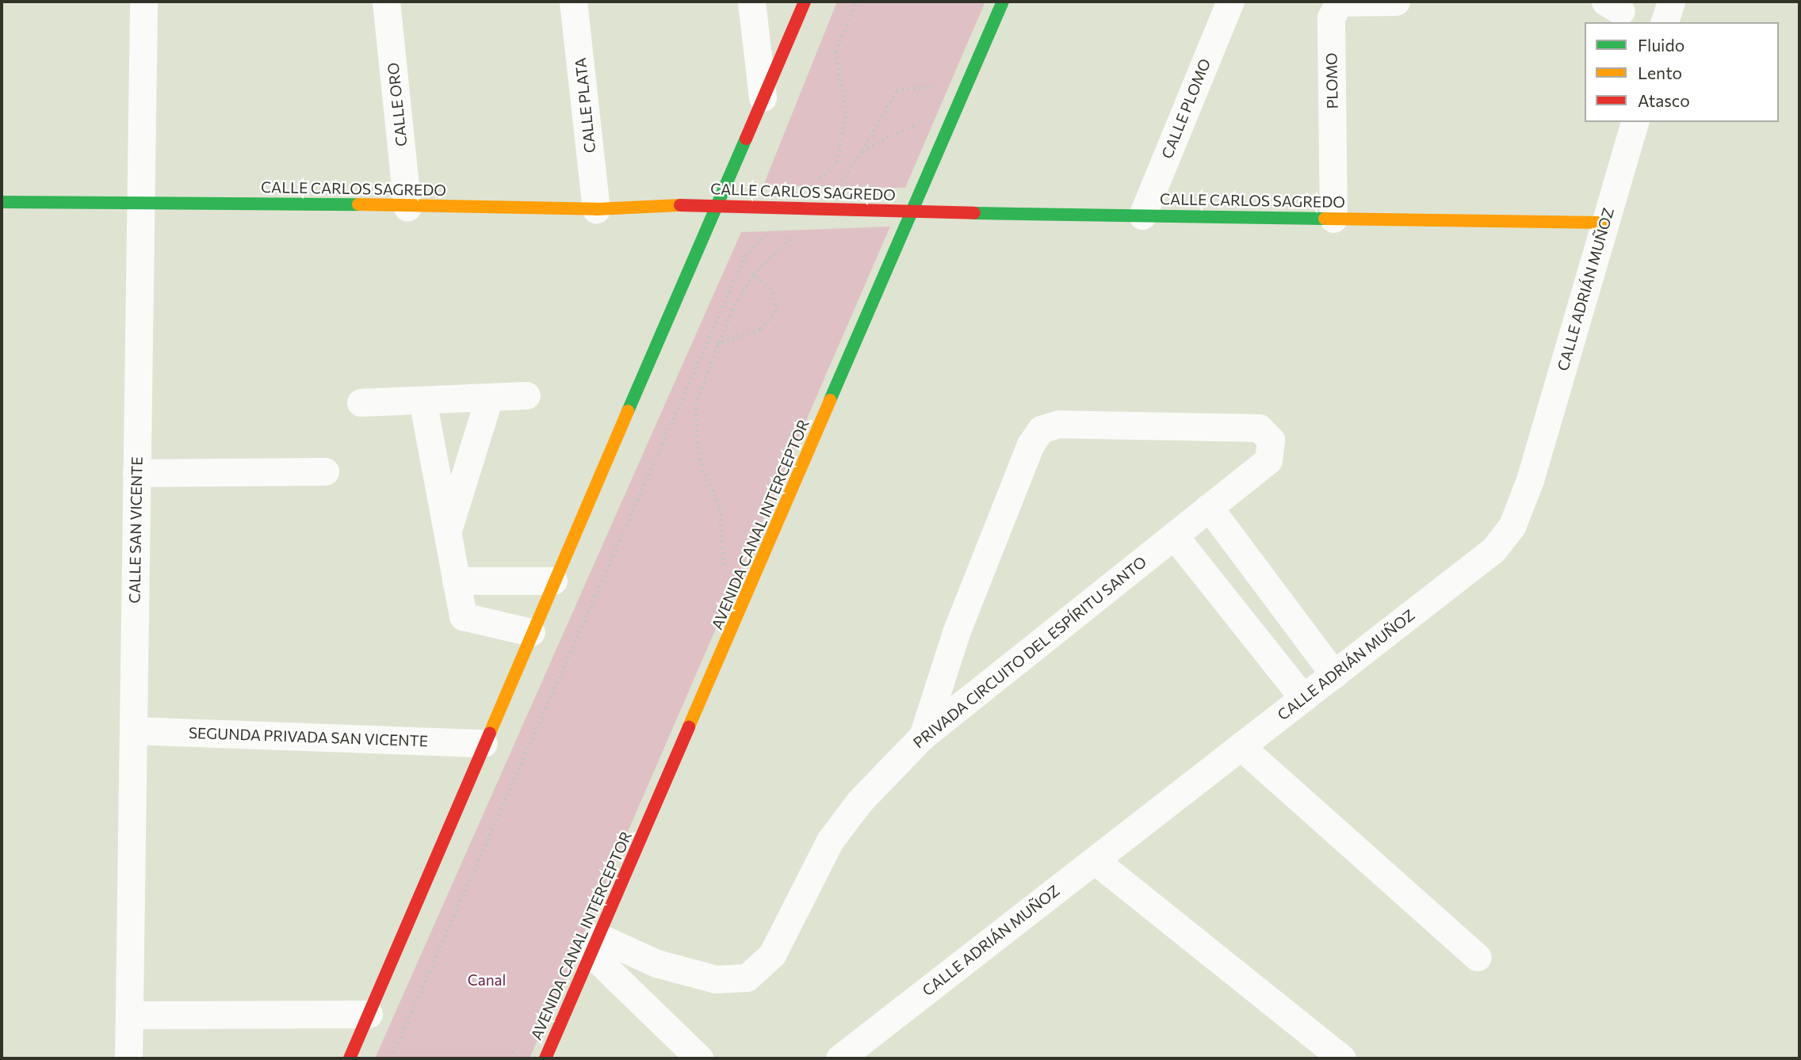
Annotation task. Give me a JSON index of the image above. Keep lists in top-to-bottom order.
{
  "streets": {
    "street": [
      "PLOMO",
      "CALLE ORO",
      "CALLE PLATA",
      "CALLE PLOMO",
      "CALLE CARLOS SAGREDO",
      "CALLE ADRIÁN MUÑOZ",
      "AVENIDA CANAL INTERCEPTOR",
      "CALLE SAN VICENTE",
      "PRIVADA CIRCUITO DEL ESPÍRITU SANTO",
      "SEGUNDA PRIVADA SAN VICENTE"
    ]
  },
  "crossings": [
    ["PLOMO", "CALLE CARLOS SAGREDO"],
    ["CALLE ORO", "CALLE CARLOS SAGREDO"],
    ["CALLE PLATA", "CALLE CARLOS SAGREDO"],
    ["CALLE PLOMO", "CALLE CARLOS SAGREDO"],
    ["CALLE CARLOS SAGREDO", "CALLE ADRIÁN MUÑOZ"],
    ["CALLE CARLOS SAGREDO", "AVENIDA CANAL INTERCEPTOR"],
    ["CALLE CARLOS SAGREDO", "CALLE SAN VICENTE"],
    ["AVENIDA CANAL INTERCEPTOR", "PRIVADA CIRCUITO DEL ESPÍRITU SANTO"],
    ["CALLE SAN VICENTE", "SEGUNDA PRIVADA SAN VICENTE"]
  ],
  "parks": ["Canal"],
  "legend": ["Fluido", "Lento", "Atasco"]
}
